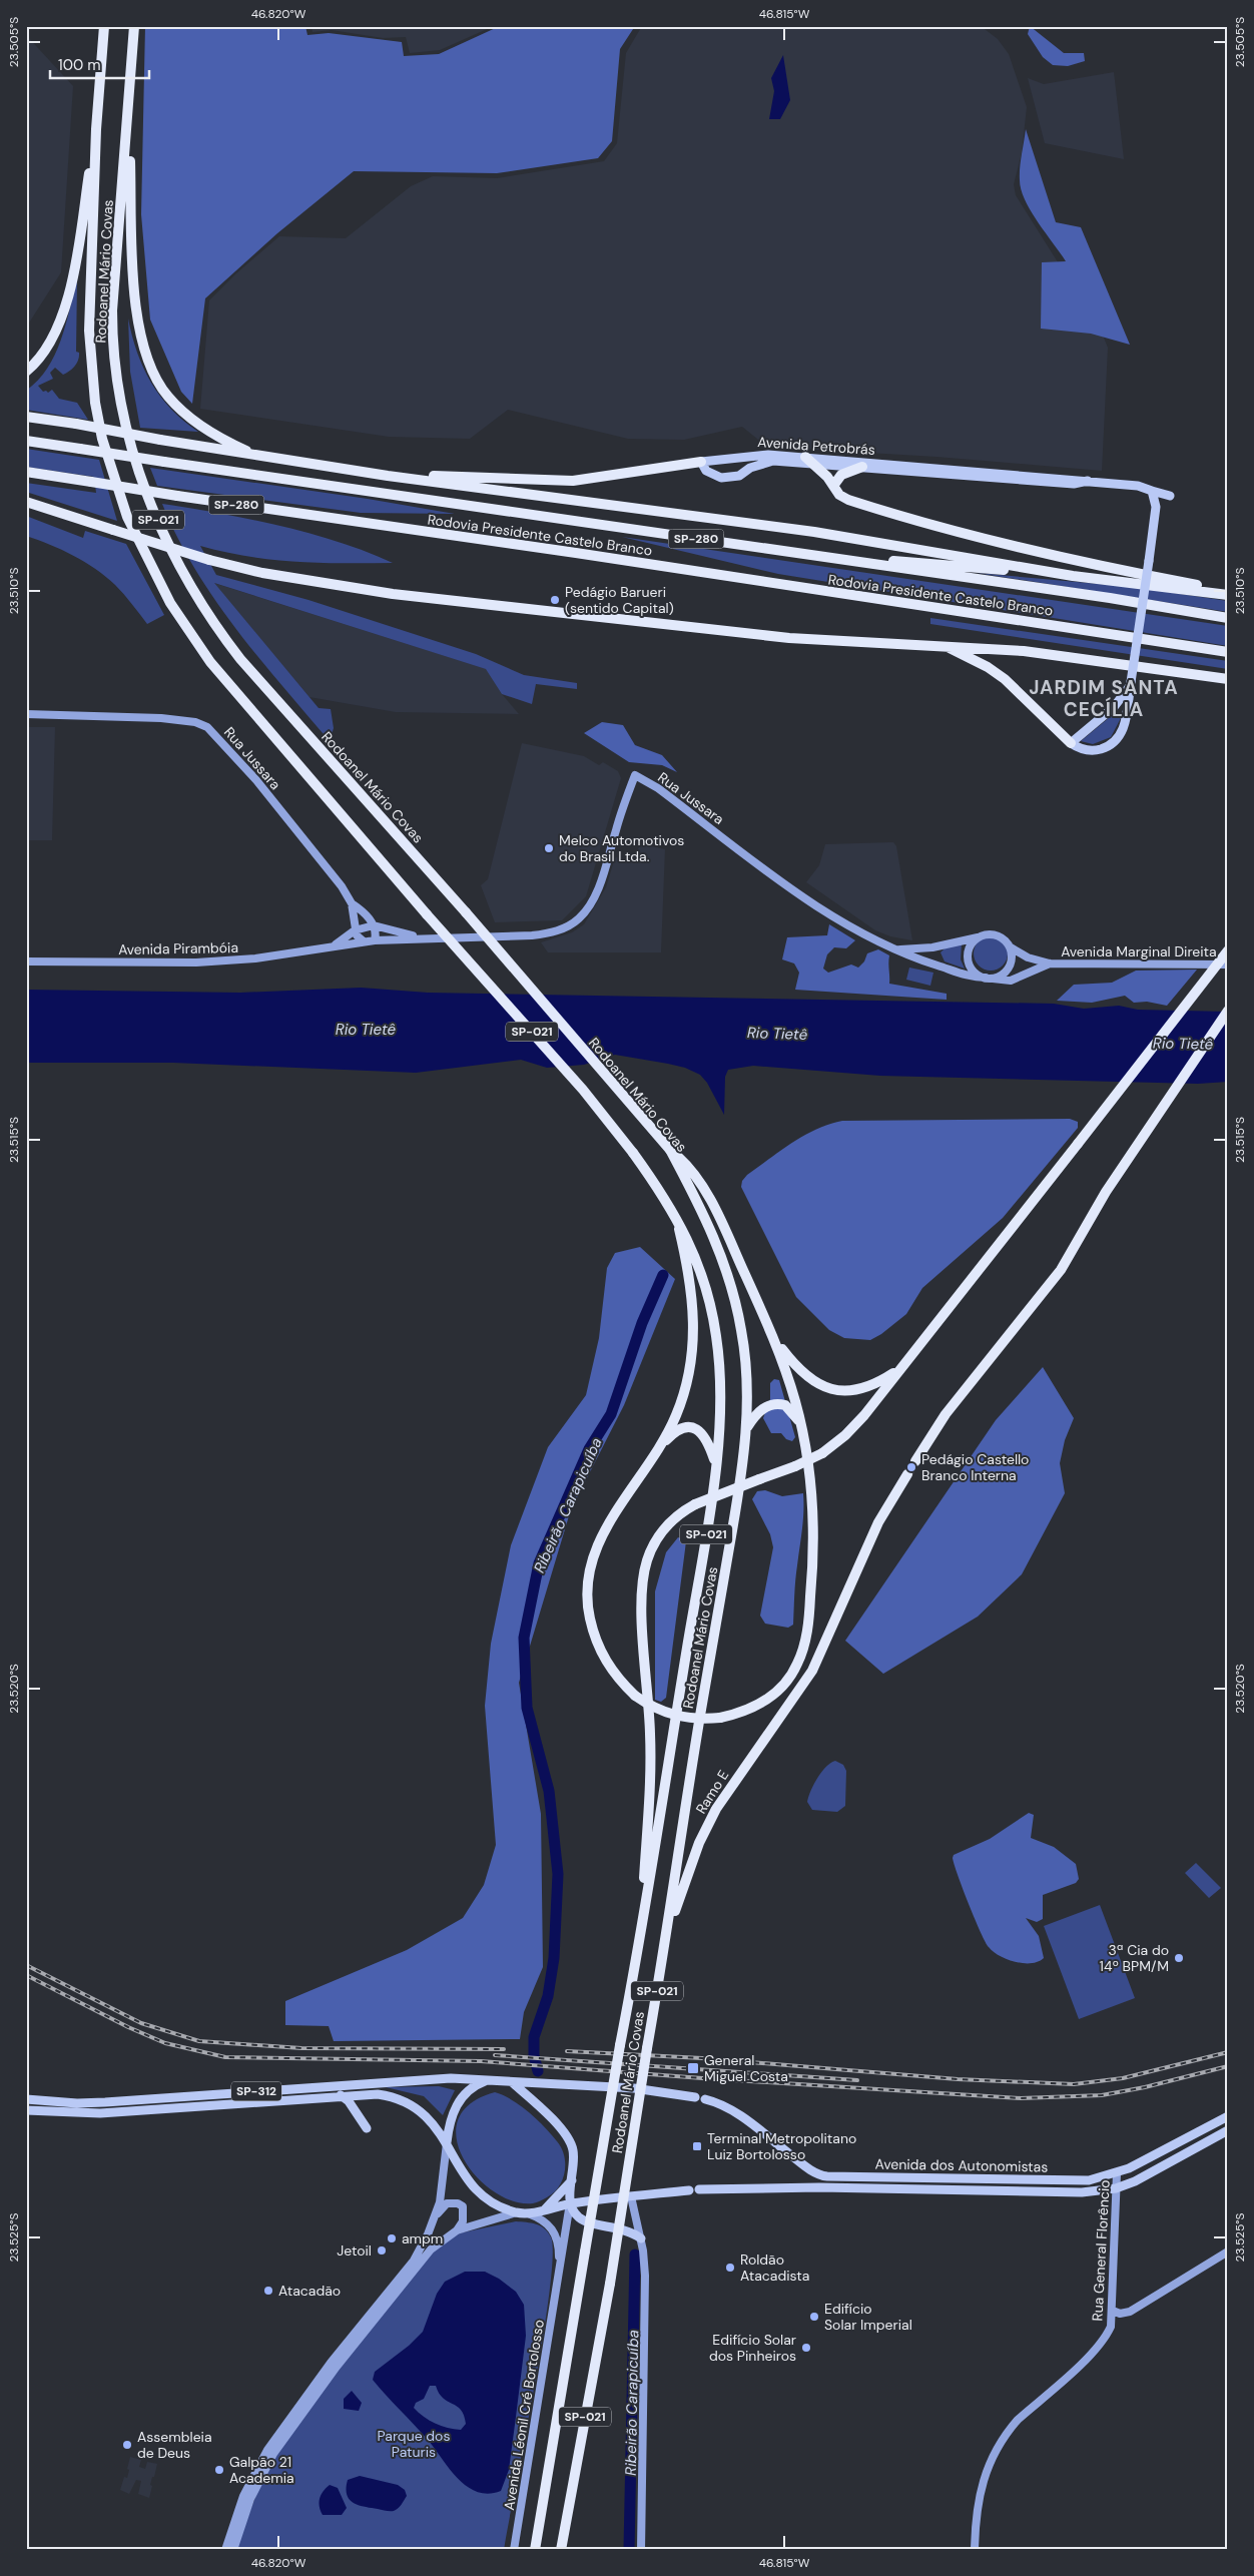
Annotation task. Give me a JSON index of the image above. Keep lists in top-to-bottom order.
{
  "streets": {
    "highway": [
      "Rodoanel Mário Covas",
      "SP-280",
      "SP-021",
      "Rodovia Presidente Castelo Branco",
      "Ramo E"
    ],
    "main road": [
      "Avenida Petrobrás",
      "Rua Jussara",
      "Avenida Pirambóia",
      "Avenida Marginal Direita",
      "SP-312",
      "Avenida dos Autonomistas",
      "Rua General Florêncio",
      "Avenida Léonil Cré Bortolosso"
    ]
  },
  "crossings": [
    ["Rodoanel Mário Covas", "Ramo E"],
    ["Rua Jussara", "Avenida Pirambóia"],
    ["Rua Jussara", "Avenida Marginal Direita"],
    ["SP-312", "Avenida Léonil Cré Bortolosso"],
    ["Avenida dos Autonomistas", "Rua General Florêncio"]
  ],
  "districts": ["JARDIM SANTA CECÍLIA"],
  "water": ["Rio Tietê", "Ribeirão Carapicuíba"],
  "parks": ["Parque dos Paturis"],
  "places": {
    "other": [
      "Pedágio Barueri (sentido Capital)",
      "Melco Automotivos do Brasil Ltda.",
      "Pedágio Castello Branco Interna",
      "3ª Cia do 14º BPM/M",
      "ampm",
      "Jetoil",
      "Roldão Atacadista",
      "Atacadão",
      "Edifício Solar Imperial",
      "Edifício Solar dos Pinheiros",
      "Assembleia de Deus",
      "Galpão 21 Academia"
    ],
    "transit": ["General Miguel Costa", "Terminal Metropolitano Luiz Bortolosso"]
  },
  "scale_bar": "100 m",
  "coordinates": [
    "46.820°W",
    "46.815°W",
    "23.505°S",
    "23.510°S",
    "23.515°S",
    "23.520°S",
    "23.525°S"
  ]
}
